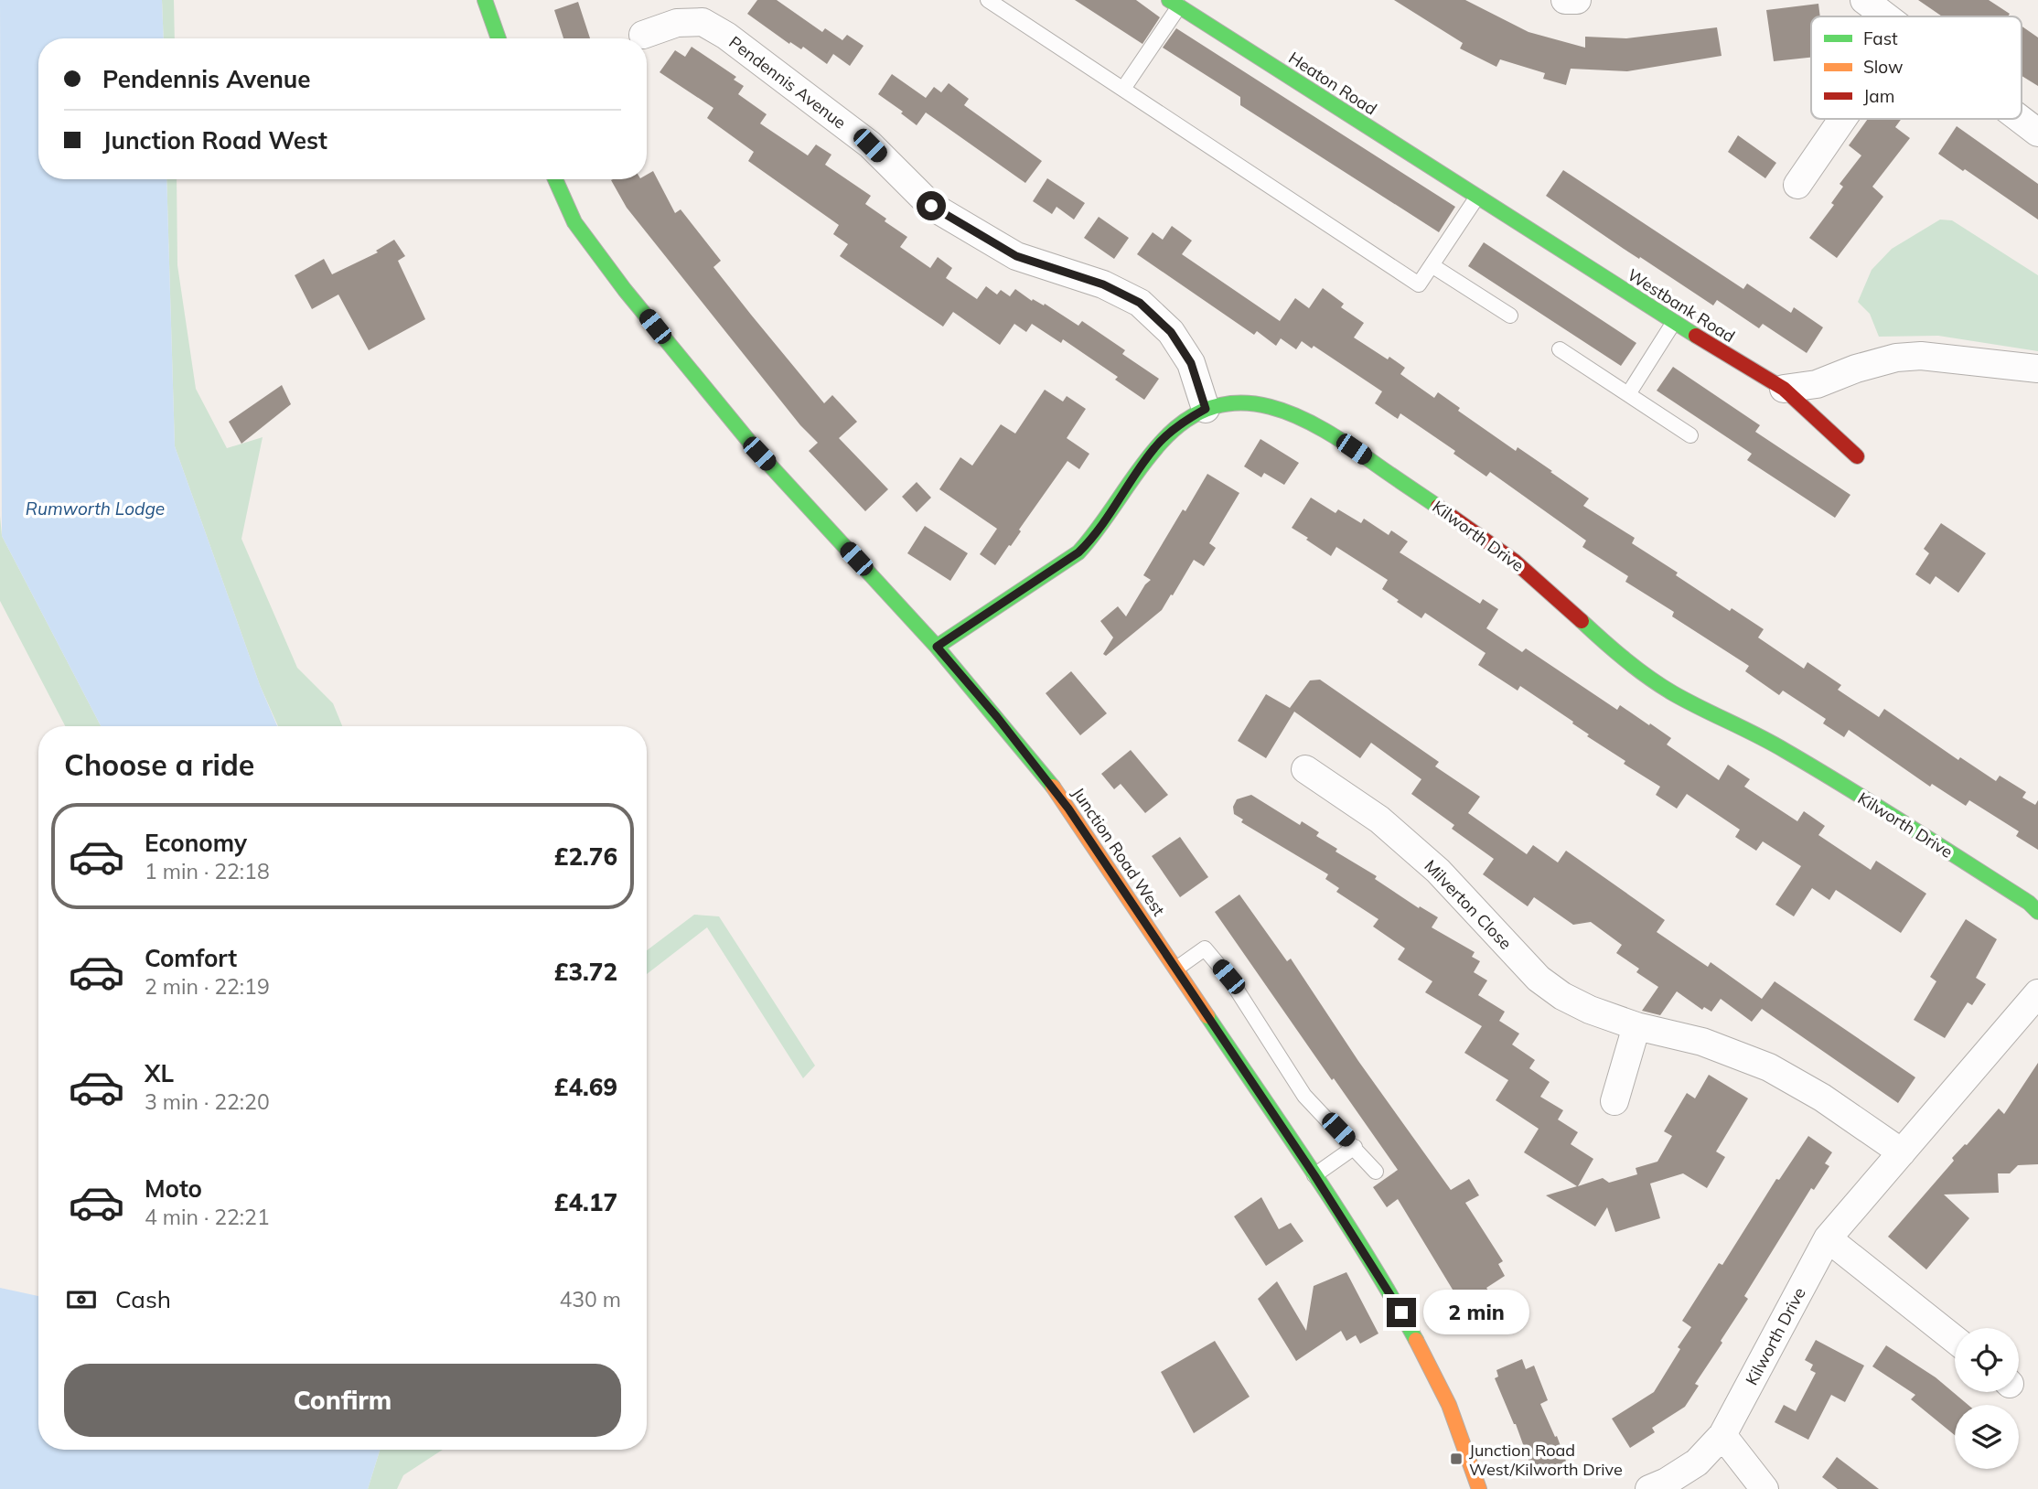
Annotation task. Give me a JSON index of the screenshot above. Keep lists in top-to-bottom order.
{
  "streets": {
    "street": [
      "Pendennis Avenue",
      "Heaton Road",
      "Westbank Road",
      "Kilworth Drive",
      "Junction Road West",
      "Milverton Close"
    ]
  },
  "crossings": [
    ["Pendennis Avenue", "Kilworth Drive"],
    ["Heaton Road", "Westbank Road"],
    ["Kilworth Drive", "Junction Road West"],
    ["Kilworth Drive", "Milverton Close"]
  ],
  "water": ["Rumworth Lodge"],
  "places": {
    "transit": ["Junction Road West/Kilworth Drive"]
  },
  "legend": ["Fast", "Slow", "Jam"],
  "page": {
    "banner": ["Pendennis Avenue", "Junction Road West"],
    "heading": "Choose a ride",
    "list": [
      {
        "name": "Economy",
        "note": "1 min · 22:18",
        "value": "£2.76"
      },
      {
        "name": "Comfort",
        "note": "2 min · 22:19",
        "value": "£3.72"
      },
      {
        "name": "XL",
        "note": "3 min · 22:20",
        "value": "£4.69"
      },
      {
        "name": "Moto",
        "note": "4 min · 22:21",
        "value": "£4.17"
      }
    ],
    "pay": ["Cash", "430 m"],
    "bubble": "2 min",
    "buttons": "Confirm"
  }
}
